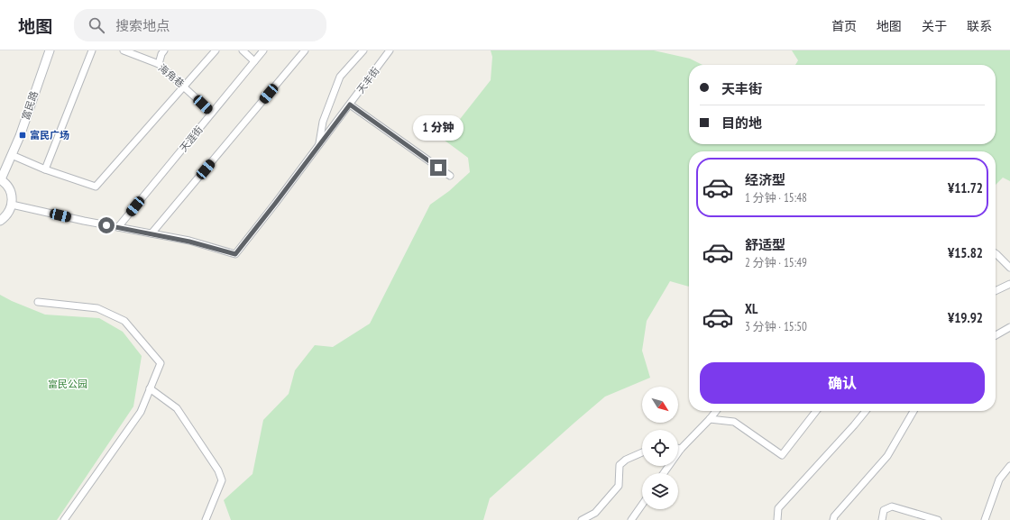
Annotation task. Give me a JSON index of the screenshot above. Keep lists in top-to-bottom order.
{
  "streets": {
    "street": [
      "海角巷",
      "天丰街",
      "富民路",
      "天涯街"
    ]
  },
  "crossings": [
    ["海角巷", "天涯街"],
    ["天丰街", "天涯街"]
  ],
  "parks": ["富民公园"],
  "places": {
    "transit": ["富民广场"]
  },
  "north": "bottom right",
  "page": {
    "header": "地图",
    "search": "搜索地点",
    "nav": [
      "首页",
      "地图",
      "关于",
      "联系"
    ],
    "banner": ["天丰街", "目的地"],
    "bubble": "1 分钟",
    "list": [
      {
        "name": "经济型",
        "note": "1 分钟 · 15:48",
        "value": "¥11.72"
      },
      {
        "name": "舒适型",
        "note": "2 分钟 · 15:49",
        "value": "¥15.82"
      },
      {
        "name": "XL",
        "note": "3 分钟 · 15:50",
        "value": "¥19.92"
      }
    ],
    "buttons": "确认"
  }
}
